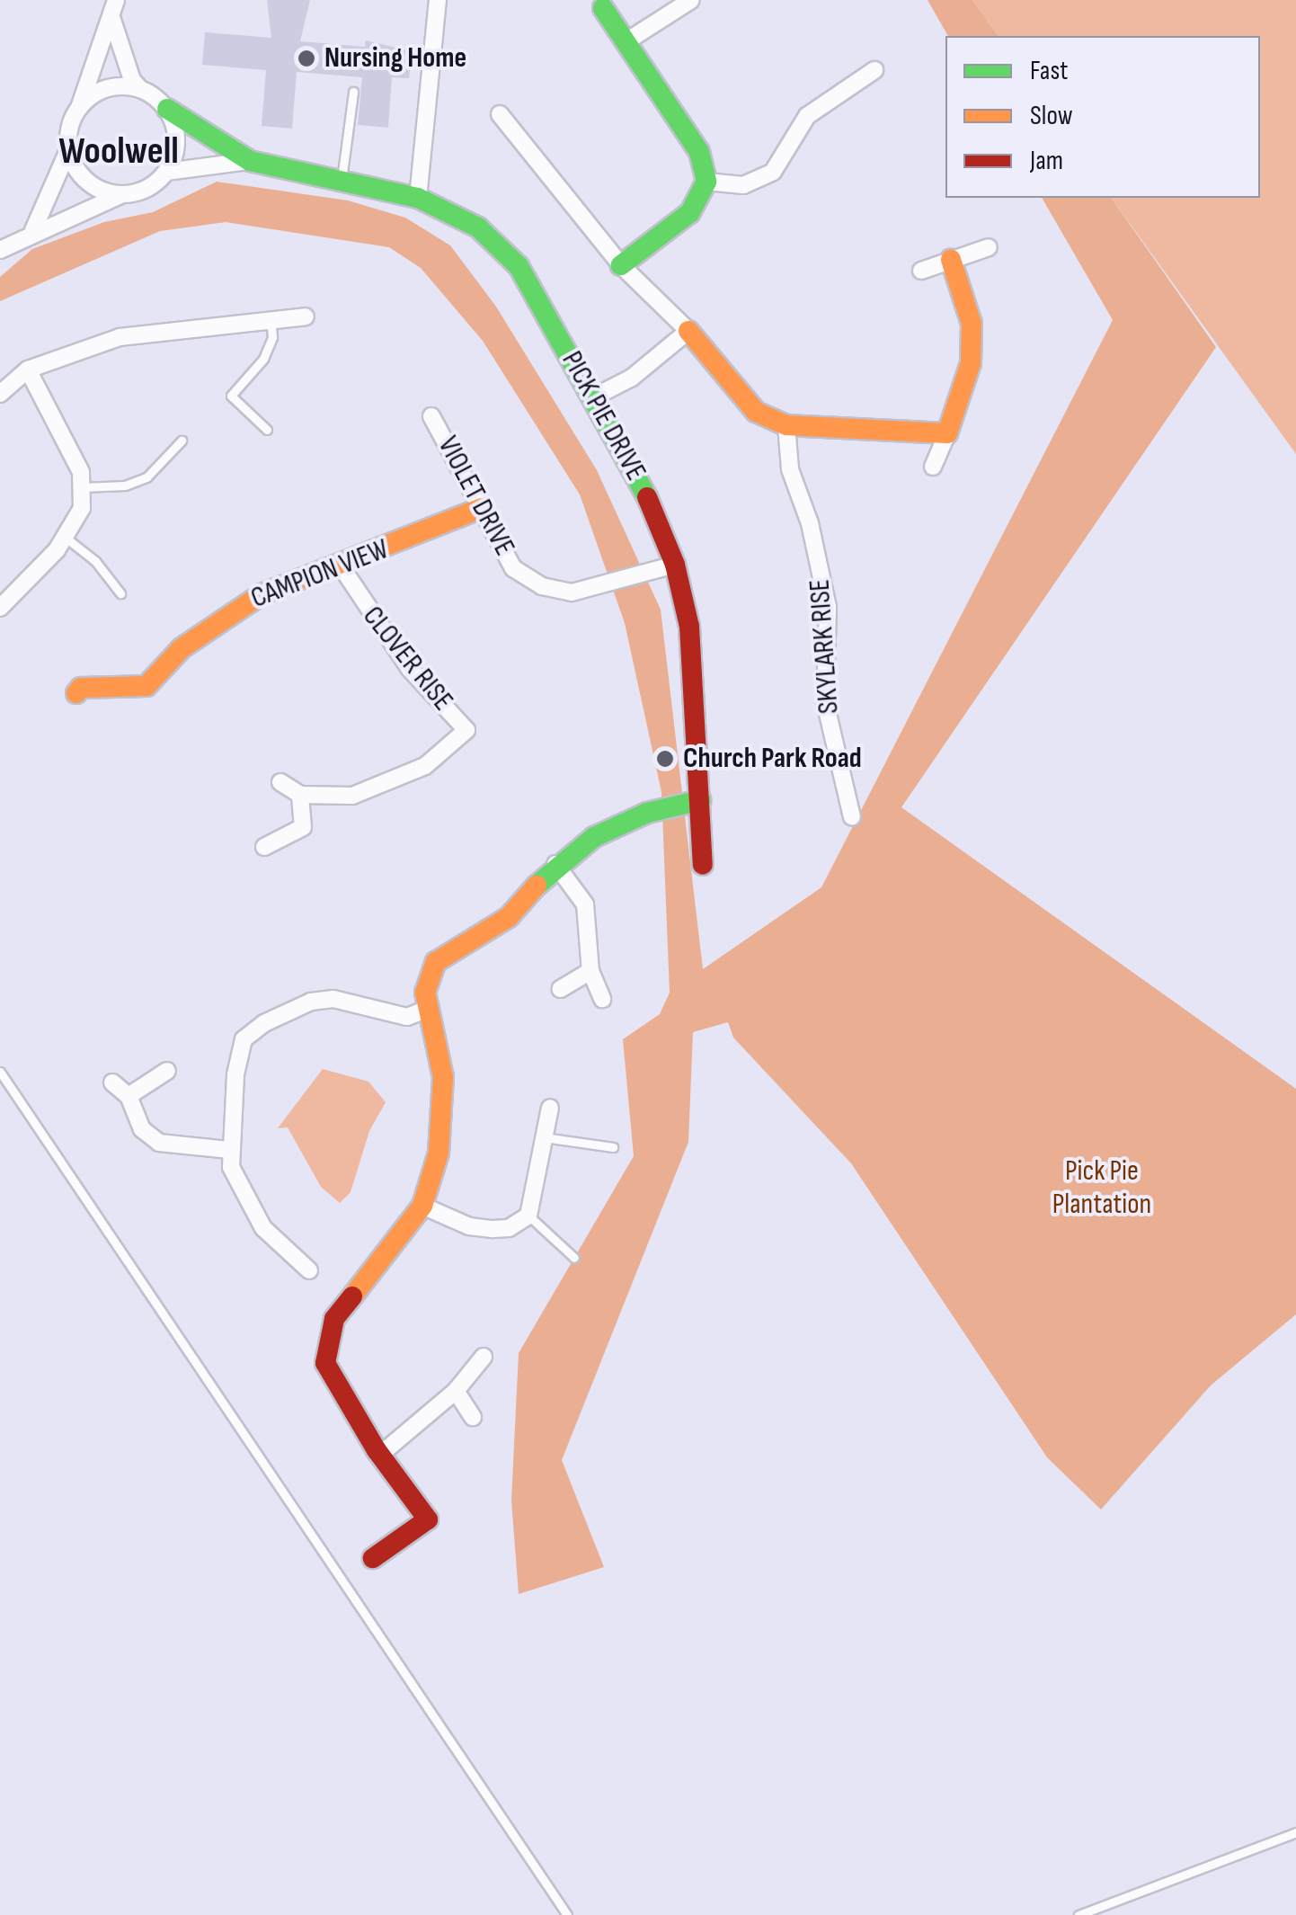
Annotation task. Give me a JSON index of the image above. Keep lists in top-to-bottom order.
{
  "streets": {
    "street": [
      "PICK PIE DRIVE",
      "VIOLET DRIVE",
      "CAMPION VIEW",
      "SKYLARK RISE",
      "CLOVER RISE"
    ]
  },
  "crossings": [
    ["PICK PIE DRIVE", "VIOLET DRIVE"],
    ["VIOLET DRIVE", "CAMPION VIEW"],
    ["CAMPION VIEW", "CLOVER RISE"]
  ],
  "districts": ["Woolwell"],
  "parks": ["Pick Pie Plantation"],
  "places": ["Nursing Home", "Church Park Road"],
  "legend": ["Fast", "Slow", "Jam"]
}
